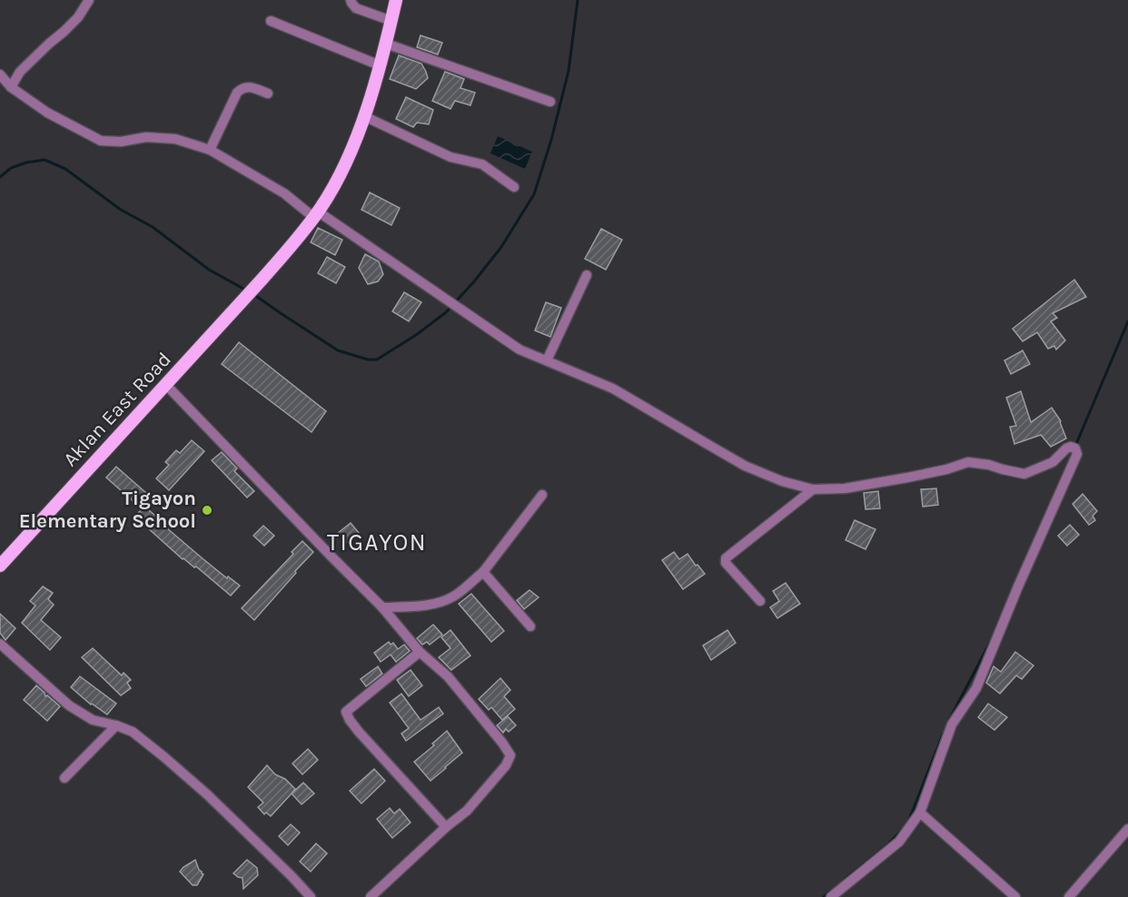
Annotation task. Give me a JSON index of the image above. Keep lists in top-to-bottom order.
{
  "streets": {
    "main road": ["Aklan East Road"]
  },
  "districts": ["TIGAYON"],
  "places": ["Tigayon Elementary School"]
}
